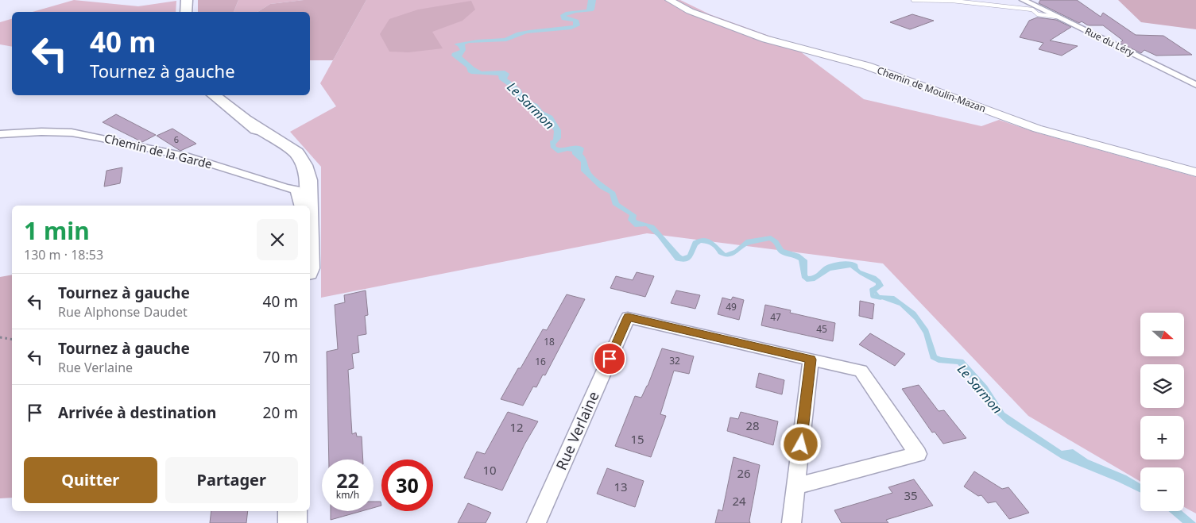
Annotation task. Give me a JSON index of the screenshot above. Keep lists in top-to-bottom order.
{
  "streets": {
    "street": [
      "Rue du Léry",
      "Chemin de Moulin-Mazan",
      "Chemin de la Garde",
      "Rue Verlaine"
    ]
  },
  "water": ["Le Sarmon"],
  "house_numbers": [
    "6",
    "49",
    "47",
    "45",
    "18",
    "32",
    "16",
    "28",
    "12",
    "15",
    "10",
    "26",
    "13",
    "35",
    "24"
  ],
  "north": "right",
  "page": {
    "turn": ["40 m", "Tournez à gauche"],
    "heading": ["1 min", "130 m · 18:53"],
    "list": [
      {
        "name": "Tournez à gauche",
        "note": "Rue Alphonse Daudet",
        "value": "40 m"
      },
      {
        "name": "Tournez à gauche",
        "note": "Rue Verlaine",
        "value": "70 m"
      },
      {
        "name": "Arrivée à destination",
        "value": "20 m"
      }
    ],
    "map_buttons": ["+", "−"],
    "buttons": ["Quitter", "Partager"],
    "speed": "22 km/h",
    "limit": "30"
  }
}
